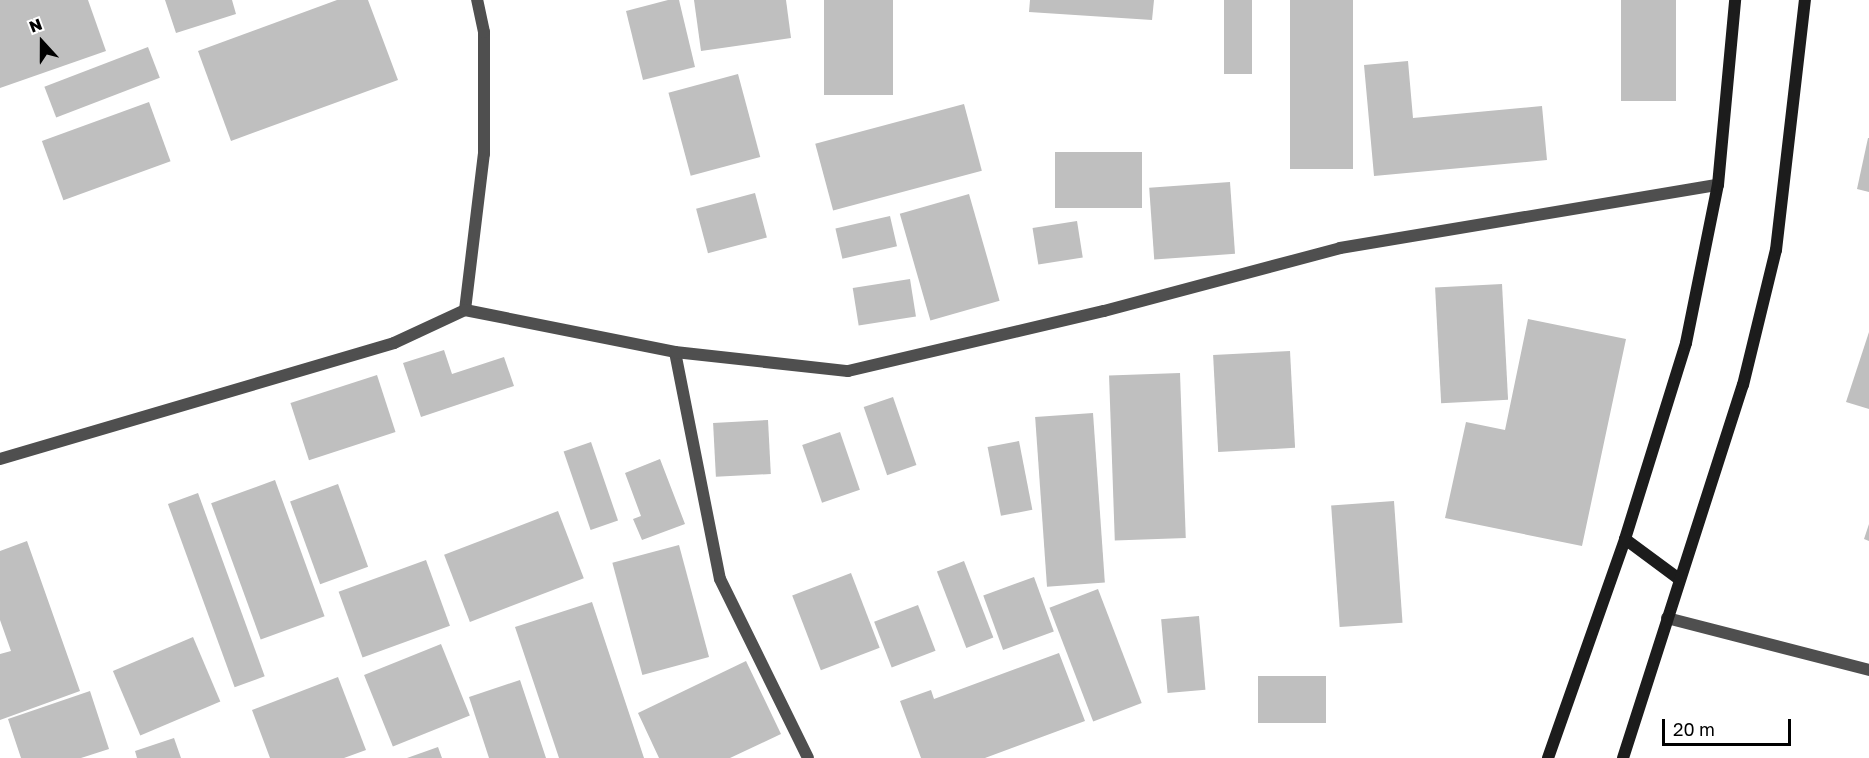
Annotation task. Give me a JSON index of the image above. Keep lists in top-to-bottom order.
{
  "scale_bar": "20 m",
  "north": "top"
}
